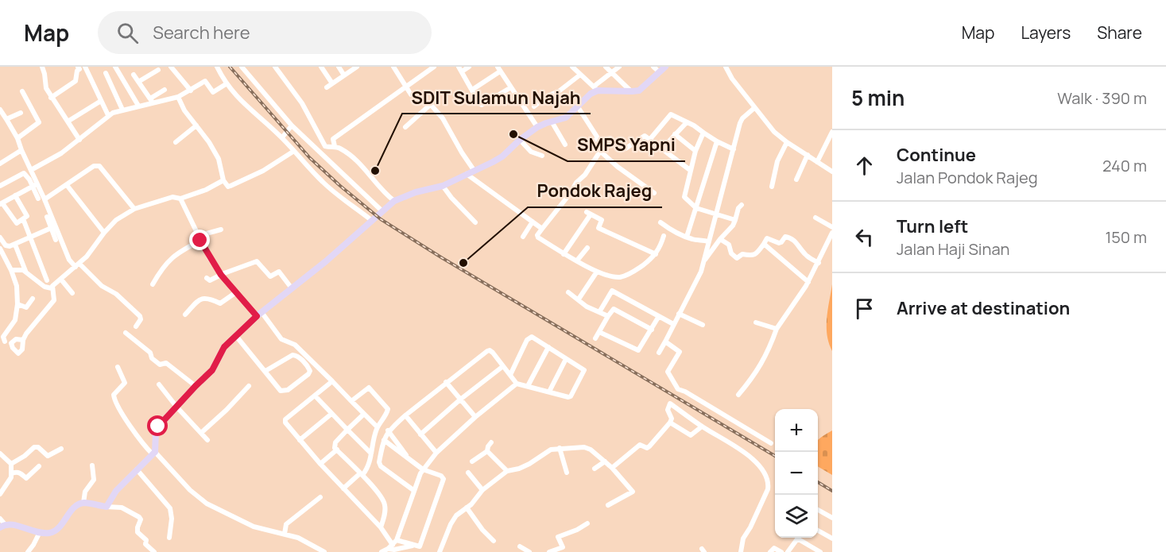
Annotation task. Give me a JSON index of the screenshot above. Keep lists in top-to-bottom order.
{
  "places": ["SMPS Yapni", "SDIT Sulamun Najah", "Pondok Rajeg"],
  "page": {
    "header": "Map",
    "search": "Search here",
    "nav": ["Map", "Layers", "Share"],
    "heading": ["5 min", "Walk · 390 m"],
    "list": [
      ["Continue", "Jalan Pondok Rajeg", "240 m"],
      ["Turn left", "Jalan Haji Sinan", "150 m"],
      "Arrive at destination"
    ],
    "map_buttons": ["+", "−"]
  }
}
